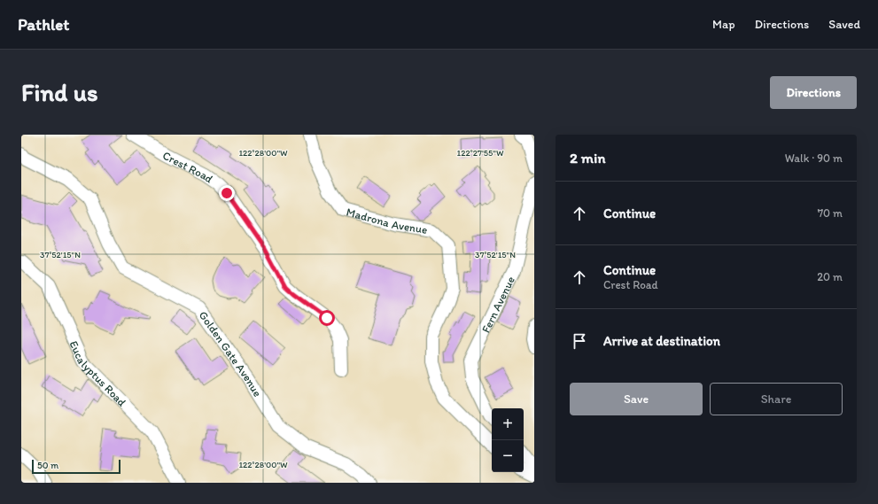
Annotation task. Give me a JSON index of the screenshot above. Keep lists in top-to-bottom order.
{
  "streets": {
    "street": [
      "Crest Road",
      "Madrona Avenue",
      "Fern Avenue",
      "Golden Gate Avenue",
      "Eucalyptus Road"
    ]
  },
  "scale_bar": "50 m",
  "page": {
    "header": "Pathlet",
    "nav": ["Map", "Directions", "Saved"],
    "buttons": [
      "Directions",
      ["Save", "Share"]
    ],
    "title": "Find us",
    "heading": ["2 min", "Walk · 90 m"],
    "list": [
      ["Continue", "70 m"],
      ["Continue", "Crest Road", "20 m"],
      "Arrive at destination"
    ],
    "map_buttons": ["+", "−"],
    "scale": "50 m"
  },
  "coordinates": ["122°28'00\"W", "122°27'55\"W", "37°52'15\"N"]
}
